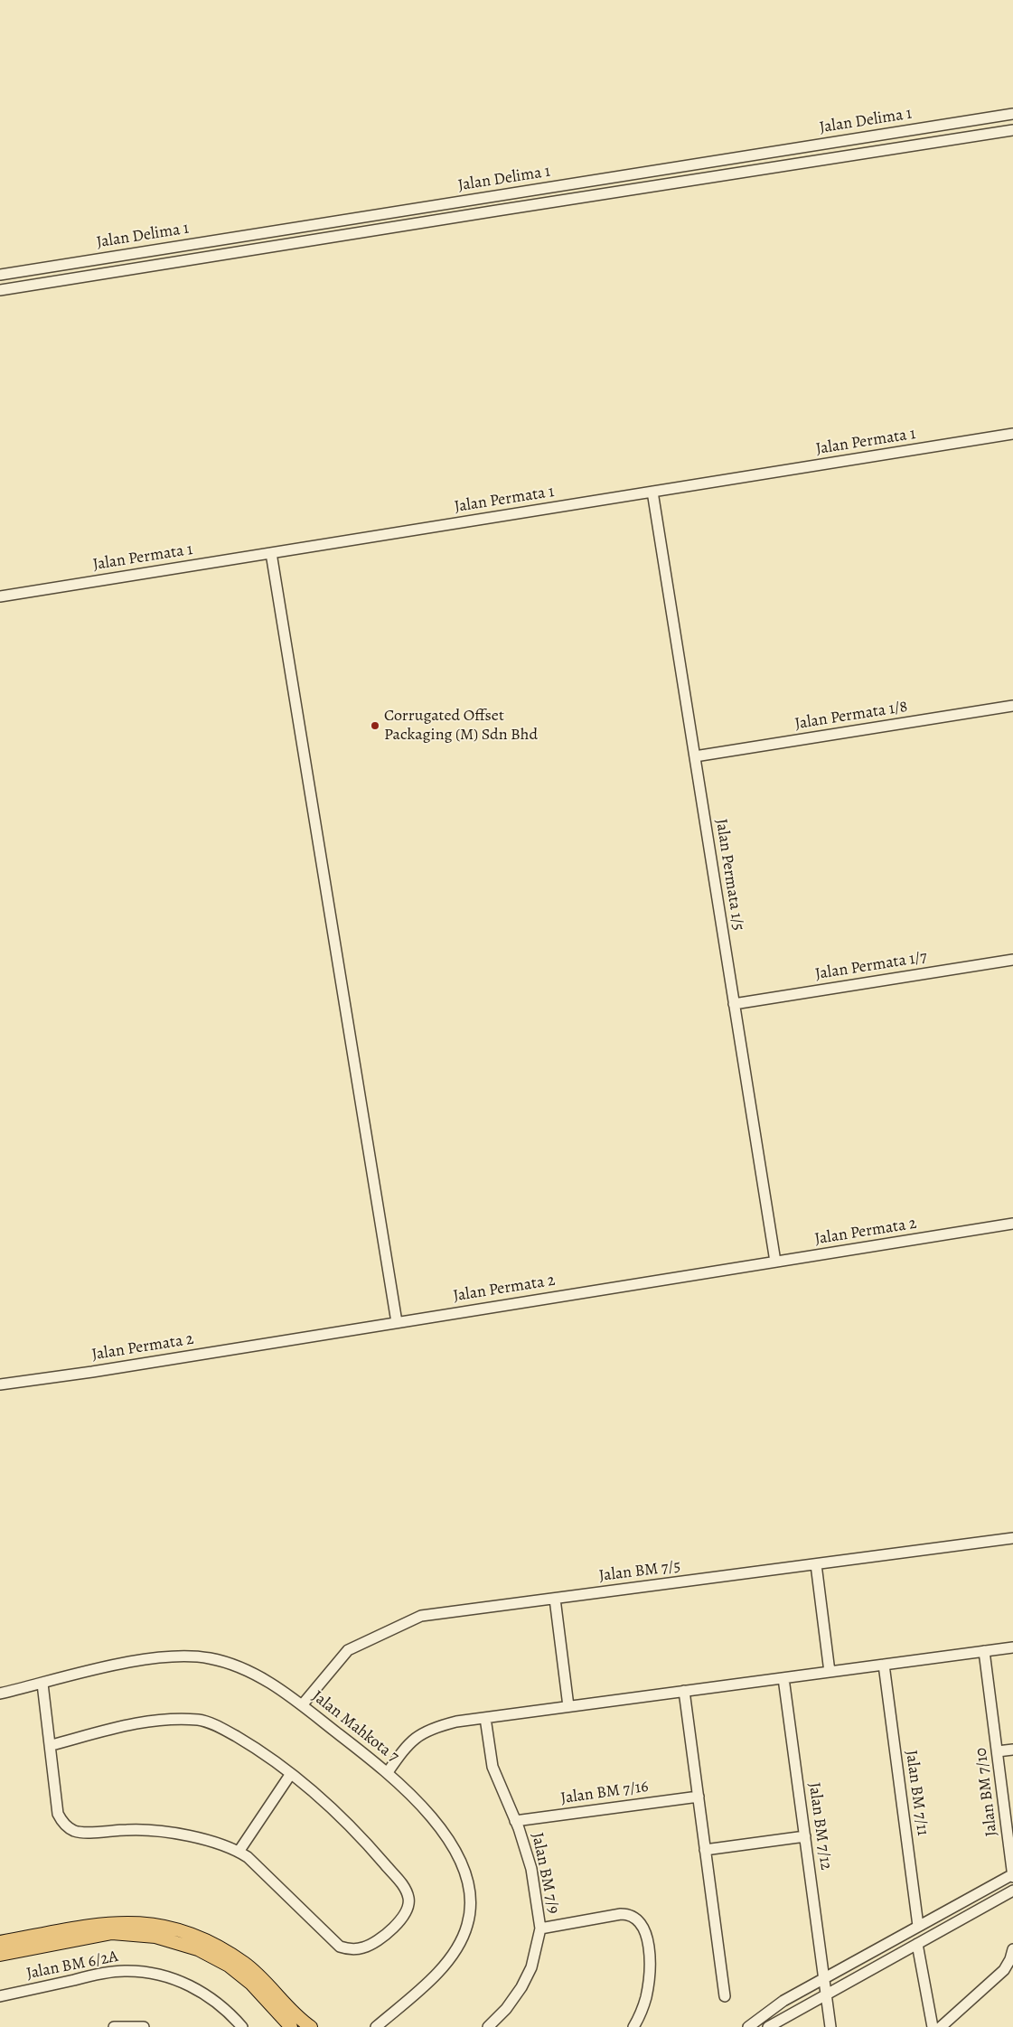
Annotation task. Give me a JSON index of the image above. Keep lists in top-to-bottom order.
{
  "streets": {
    "street": [
      "Jalan Delima 1",
      "Jalan Permata 1",
      "Jalan Permata 1/8",
      "Jalan Permata 1/5",
      "Jalan Permata 1/7",
      "Jalan Permata 2",
      "Jalan BM 7/5",
      "Jalan Mahkota 7",
      "Jalan BM 7/10",
      "Jalan BM 7/16",
      "Jalan BM 7/11",
      "Jalan BM 7/12",
      "Jalan BM 7/9",
      "Jalan BM 6/2A"
    ]
  },
  "crossings": [
    ["Jalan Permata 1", "Jalan Permata 1/5"],
    ["Jalan Permata 1/8", "Jalan Permata 1/5"],
    ["Jalan Permata 1/5", "Jalan Permata 1/7"],
    ["Jalan Permata 1/5", "Jalan Permata 2"],
    ["Jalan BM 7/5", "Jalan Mahkota 7"],
    ["Jalan BM 7/16", "Jalan BM 7/9"]
  ],
  "places": ["Corrugated Offset Packaging (M) Sdn Bhd"]
}
